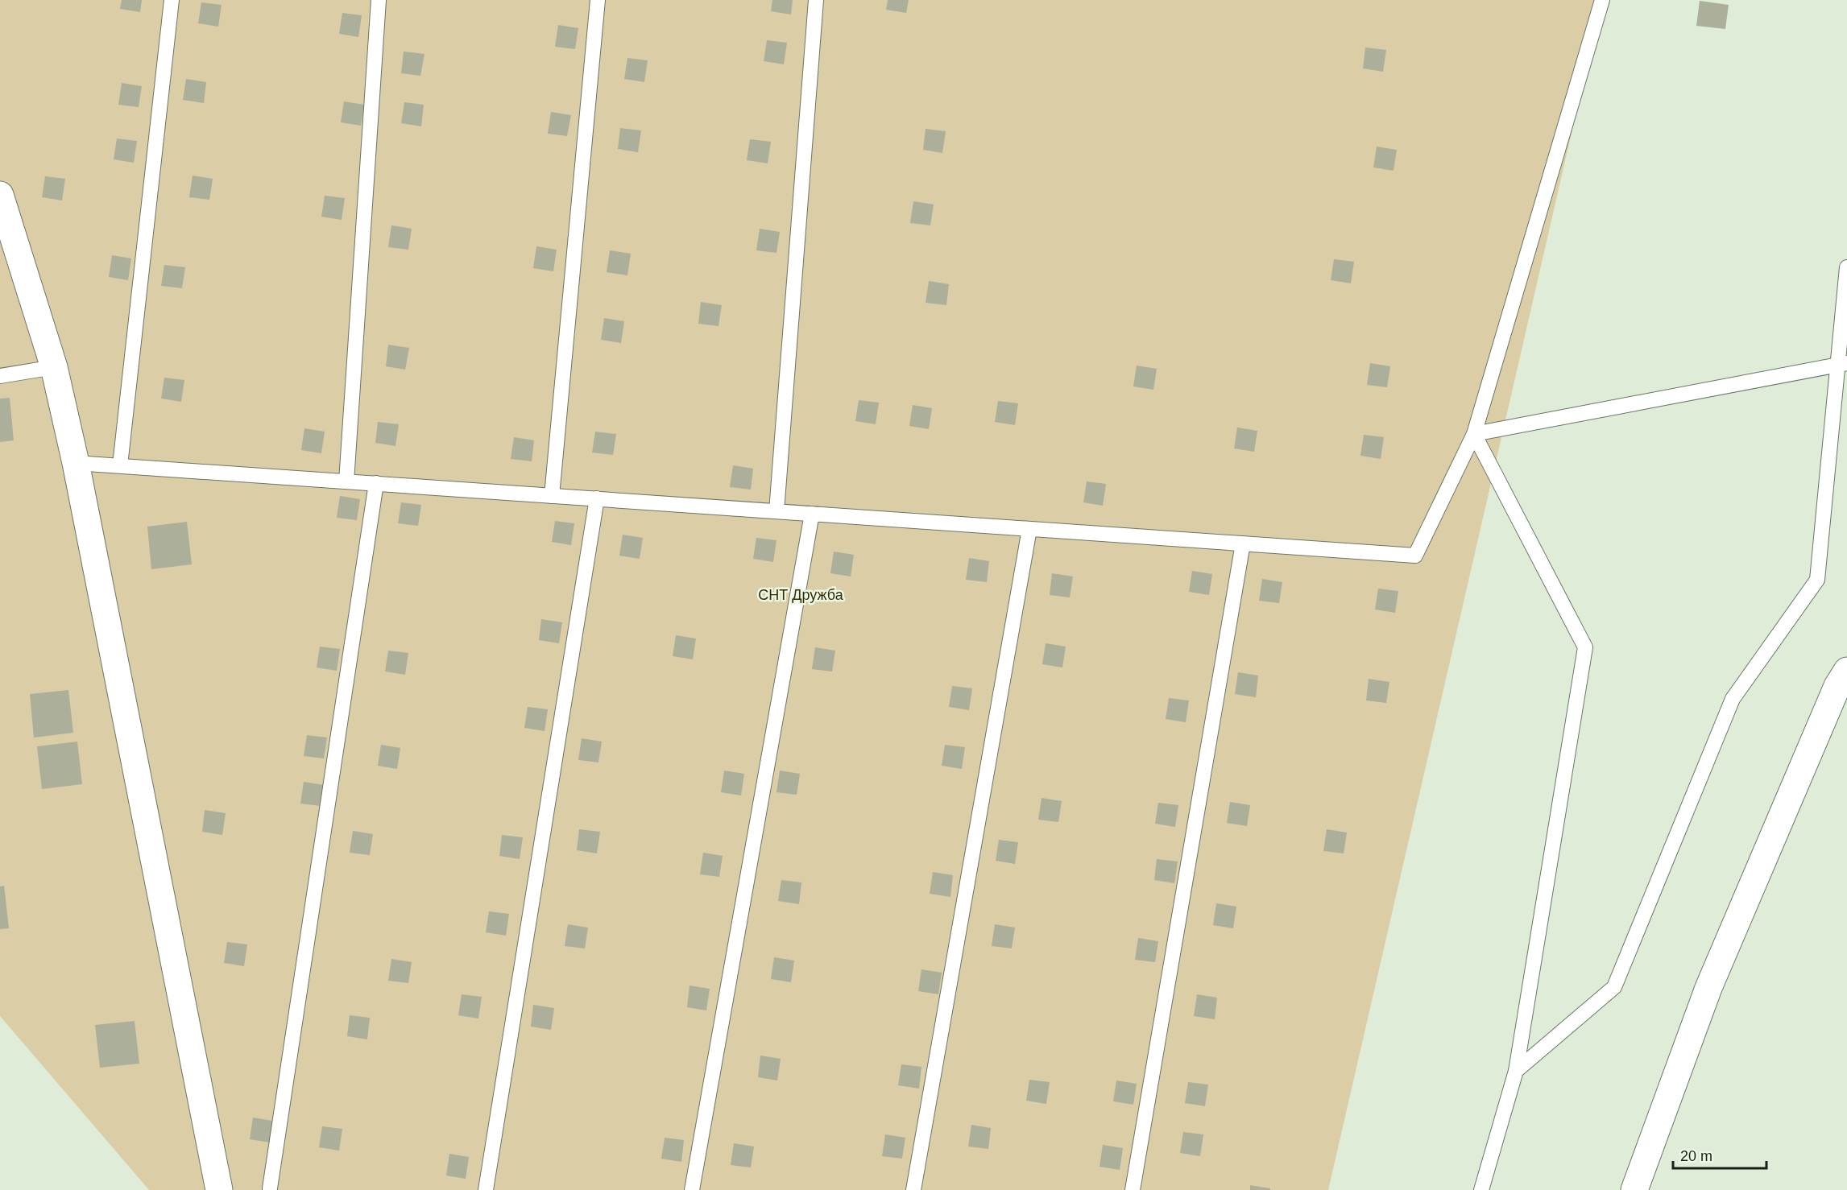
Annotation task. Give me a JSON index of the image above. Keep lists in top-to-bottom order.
{
  "parks": ["СНТ Дружба"],
  "scale_bar": "20 m"
}
